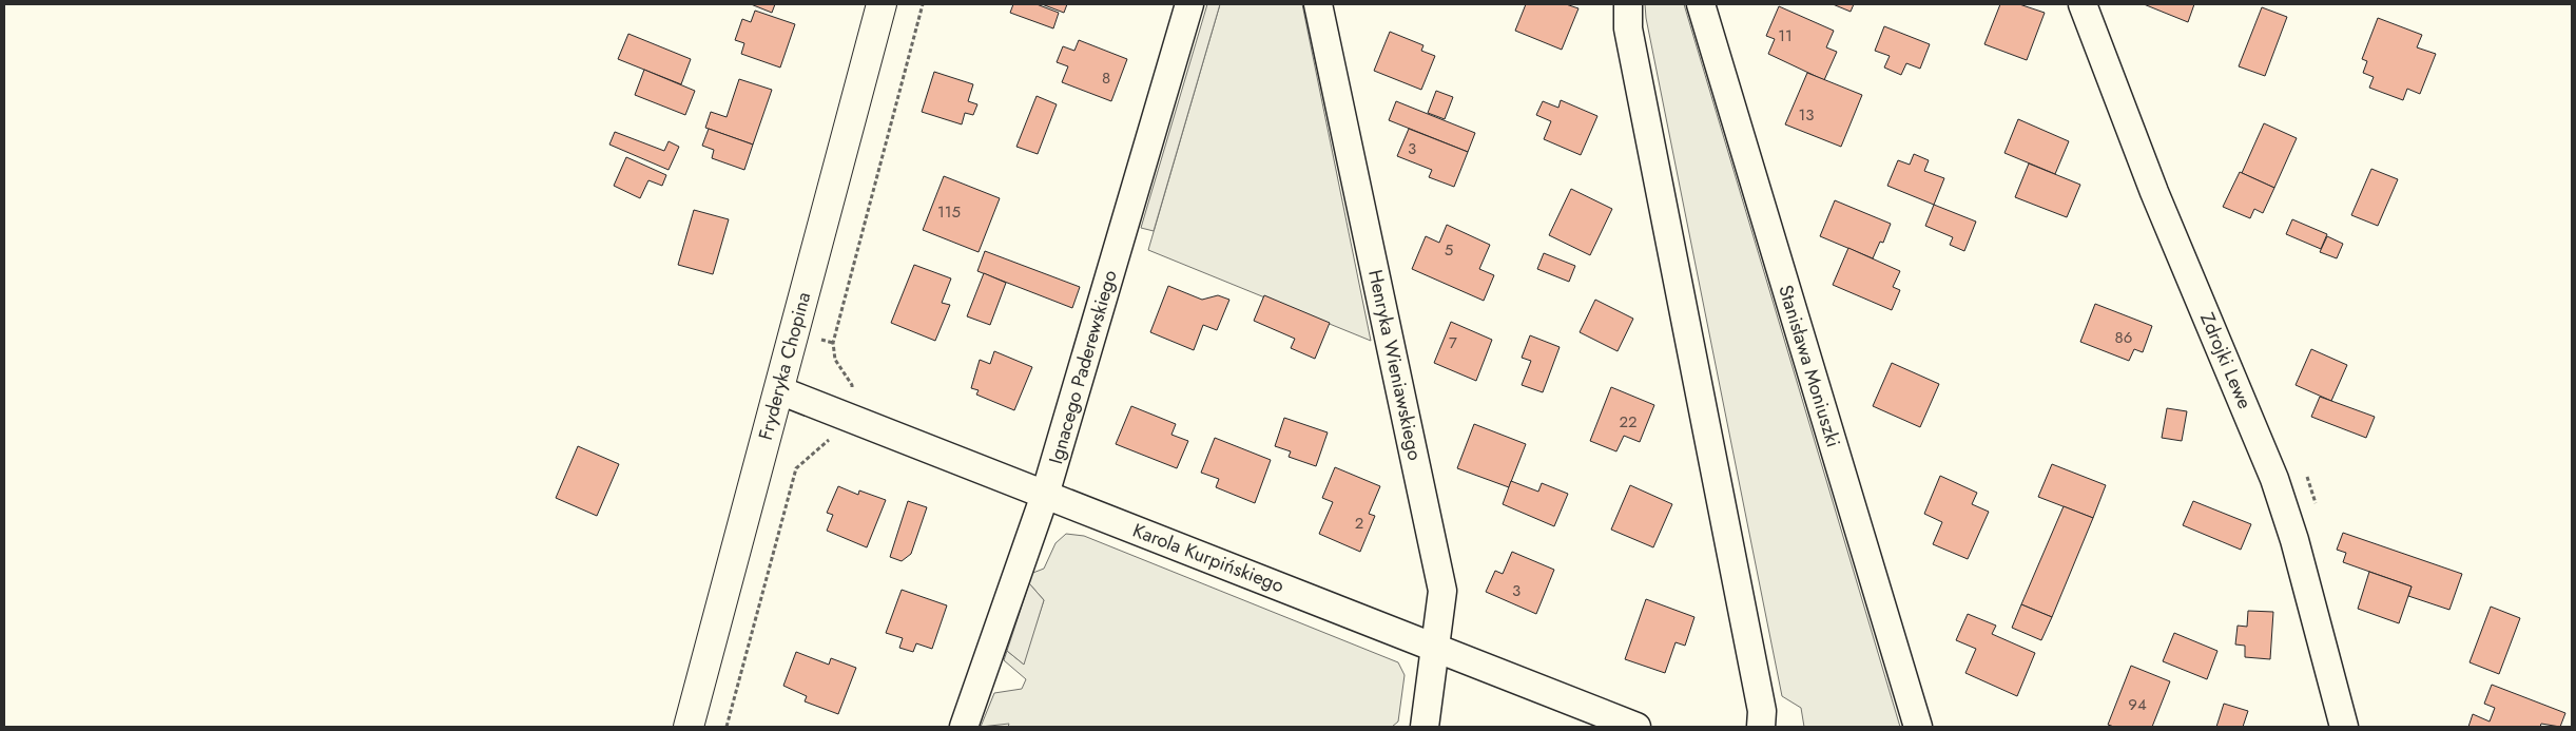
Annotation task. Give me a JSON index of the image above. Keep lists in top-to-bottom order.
{
  "streets": {
    "street": [
      "Zdrojki Lewe",
      "Henryka Wieniawskiego",
      "Fryderyka Chopina",
      "Stanisława Moniuszki",
      "Ignacego Paderewskiego",
      "Karola Kurpińskiego"
    ]
  },
  "crossings": [
    ["Henryka Wieniawskiego", "Karola Kurpińskiego"],
    ["Fryderyka Chopina", "Karola Kurpińskiego"],
    ["Ignacego Paderewskiego", "Karola Kurpińskiego"]
  ],
  "house_numbers": [
    "11",
    "8",
    "13",
    "3",
    "115",
    "5",
    "86",
    "7",
    "22",
    "2",
    "3",
    "94"
  ]
}
